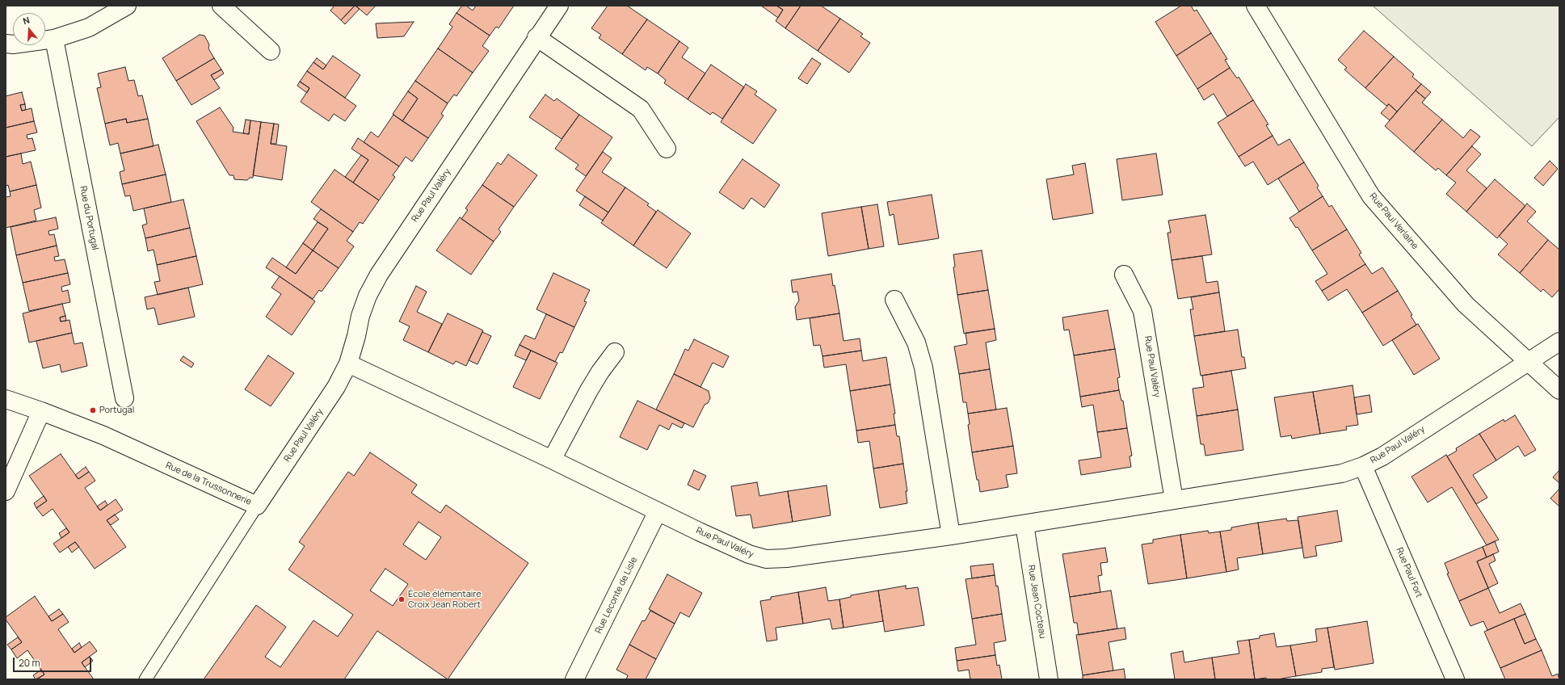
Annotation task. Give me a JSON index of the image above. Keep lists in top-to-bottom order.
{
  "streets": {
    "street": [
      "Rue Paul Valéry",
      "Rue du Portugal",
      "Rue Paul Verlaine",
      "Rue de la Trussonnerie",
      "Rue Paul Fort",
      "Rue Leconte de Lisle",
      "Rue Jean Cocteau"
    ]
  },
  "crossings": [
    ["Rue Paul Valéry", "Rue Paul Verlaine"],
    ["Rue Paul Valéry", "Rue de la Trussonnerie"],
    ["Rue Paul Valéry", "Rue Paul Fort"],
    ["Rue Paul Valéry", "Rue Leconte de Lisle"],
    ["Rue Paul Valéry", "Rue Jean Cocteau"]
  ],
  "places": ["Portugal", "École élémentaire Croix Jean Robert"],
  "scale_bar": "20 m",
  "north": "top"
}
